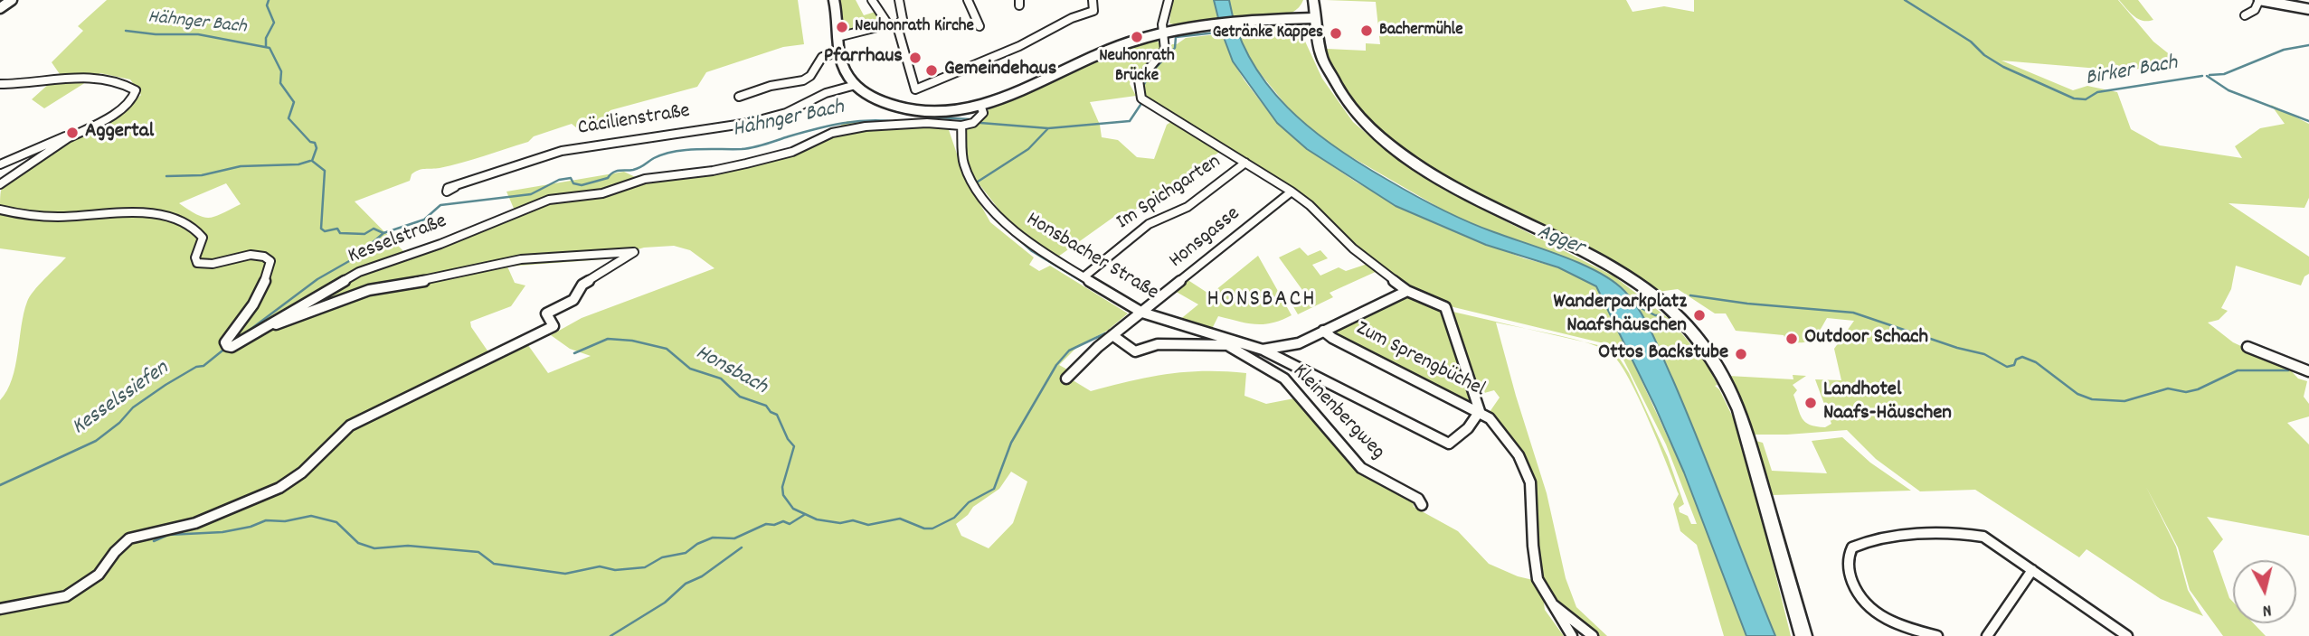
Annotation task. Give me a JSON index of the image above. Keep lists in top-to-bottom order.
{
  "streets": {
    "street": [
      "Cäcilienstraße",
      "Im Spichgarten",
      "Honsgasse",
      "Kesselstraße",
      "Honsbacher Straße",
      "Zum Sprengbüchel",
      "Kleinenbergweg"
    ]
  },
  "crossings": [
    ["Im Spichgarten", "Honsbacher Straße"],
    ["Honsgasse", "Honsbacher Straße"],
    ["Kesselstraße", "Honsbacher Straße"],
    ["Honsbacher Straße", "Zum Sprengbüchel"]
  ],
  "districts": ["HONSBACH"],
  "water": [
    "Hähnger Bach",
    "Birker Bach",
    "Agger",
    "Honsbach",
    "Kesselssiefen"
  ],
  "places": [
    "Neuhonrath Kirche",
    "Bachermühle",
    "Getränke Kappes",
    "Neuhonrath Brücke",
    "Pfarrhaus",
    "Gemeindehaus",
    "Aggertal",
    "Wanderparkplatz Naafshäuschen",
    "Outdoor Schach",
    "Ottos Backstube",
    "Landhotel Naafs-Häuschen"
  ],
  "north": "bottom"
}
